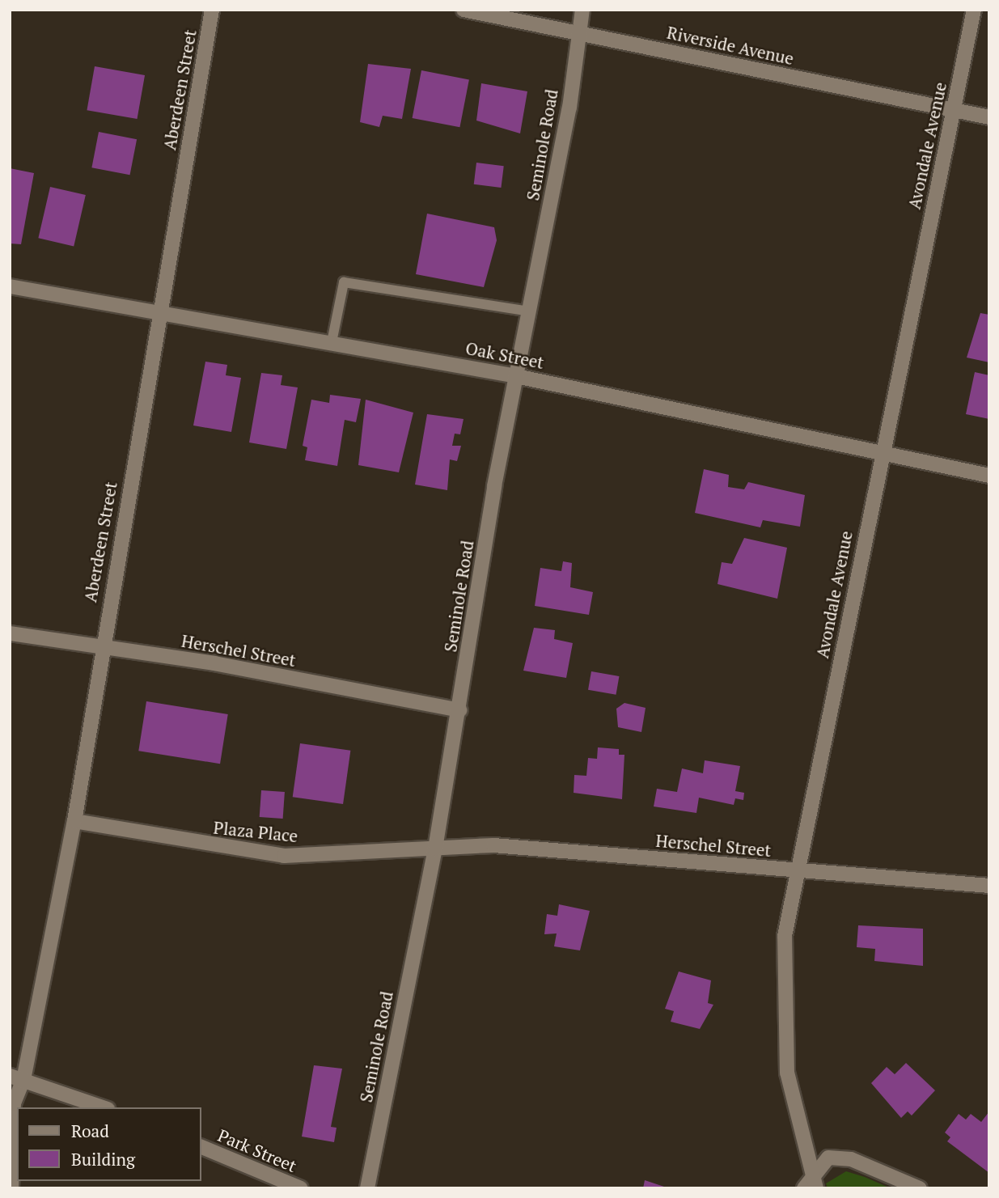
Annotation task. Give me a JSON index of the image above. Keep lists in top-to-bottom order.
{
  "streets": {
    "street": [
      "Riverside Avenue",
      "Aberdeen Street",
      "Seminole Road",
      "Avondale Avenue",
      "Oak Street",
      "Herschel Street",
      "Plaza Place",
      "Park Street"
    ]
  },
  "crossings": [
    ["Riverside Avenue", "Seminole Road"],
    ["Riverside Avenue", "Avondale Avenue"],
    ["Aberdeen Street", "Oak Street"],
    ["Aberdeen Street", "Herschel Street"],
    ["Aberdeen Street", "Plaza Place"],
    ["Seminole Road", "Oak Street"],
    ["Seminole Road", "Herschel Street"],
    ["Seminole Road", "Plaza Place"],
    ["Avondale Avenue", "Oak Street"],
    ["Avondale Avenue", "Herschel Street"],
    ["Herschel Street", "Plaza Place"]
  ],
  "legend": ["Road", "Building"]
}
